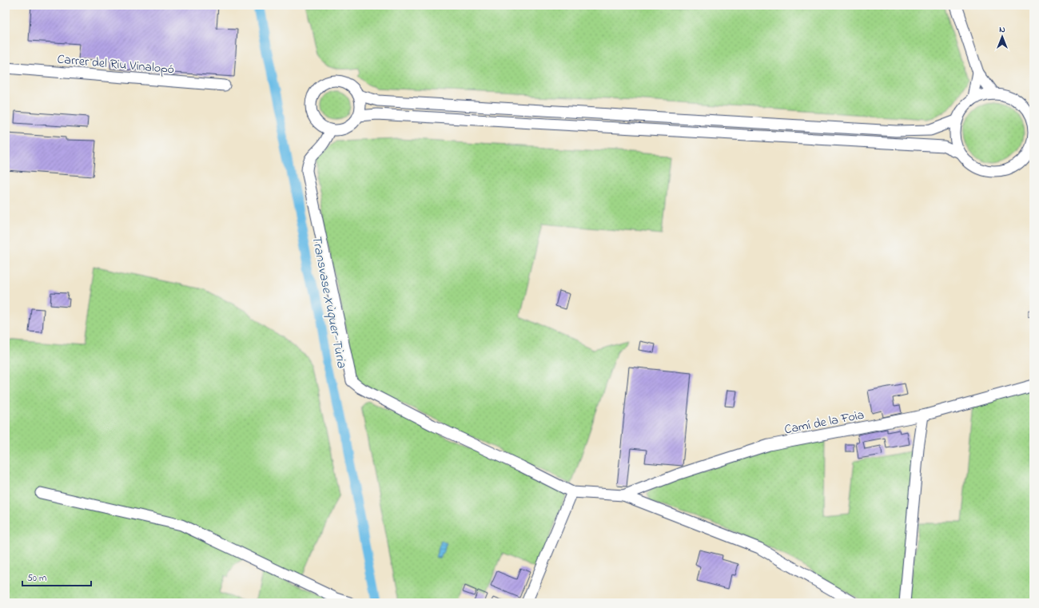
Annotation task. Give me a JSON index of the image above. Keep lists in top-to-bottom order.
{
  "streets": {
    "street": ["Carrer del Riu Vinalopó", "Camí de la Foia"]
  },
  "water": ["Transvase Xùquer-Tùria"],
  "scale_bar": "50 m",
  "north": "top"
}
